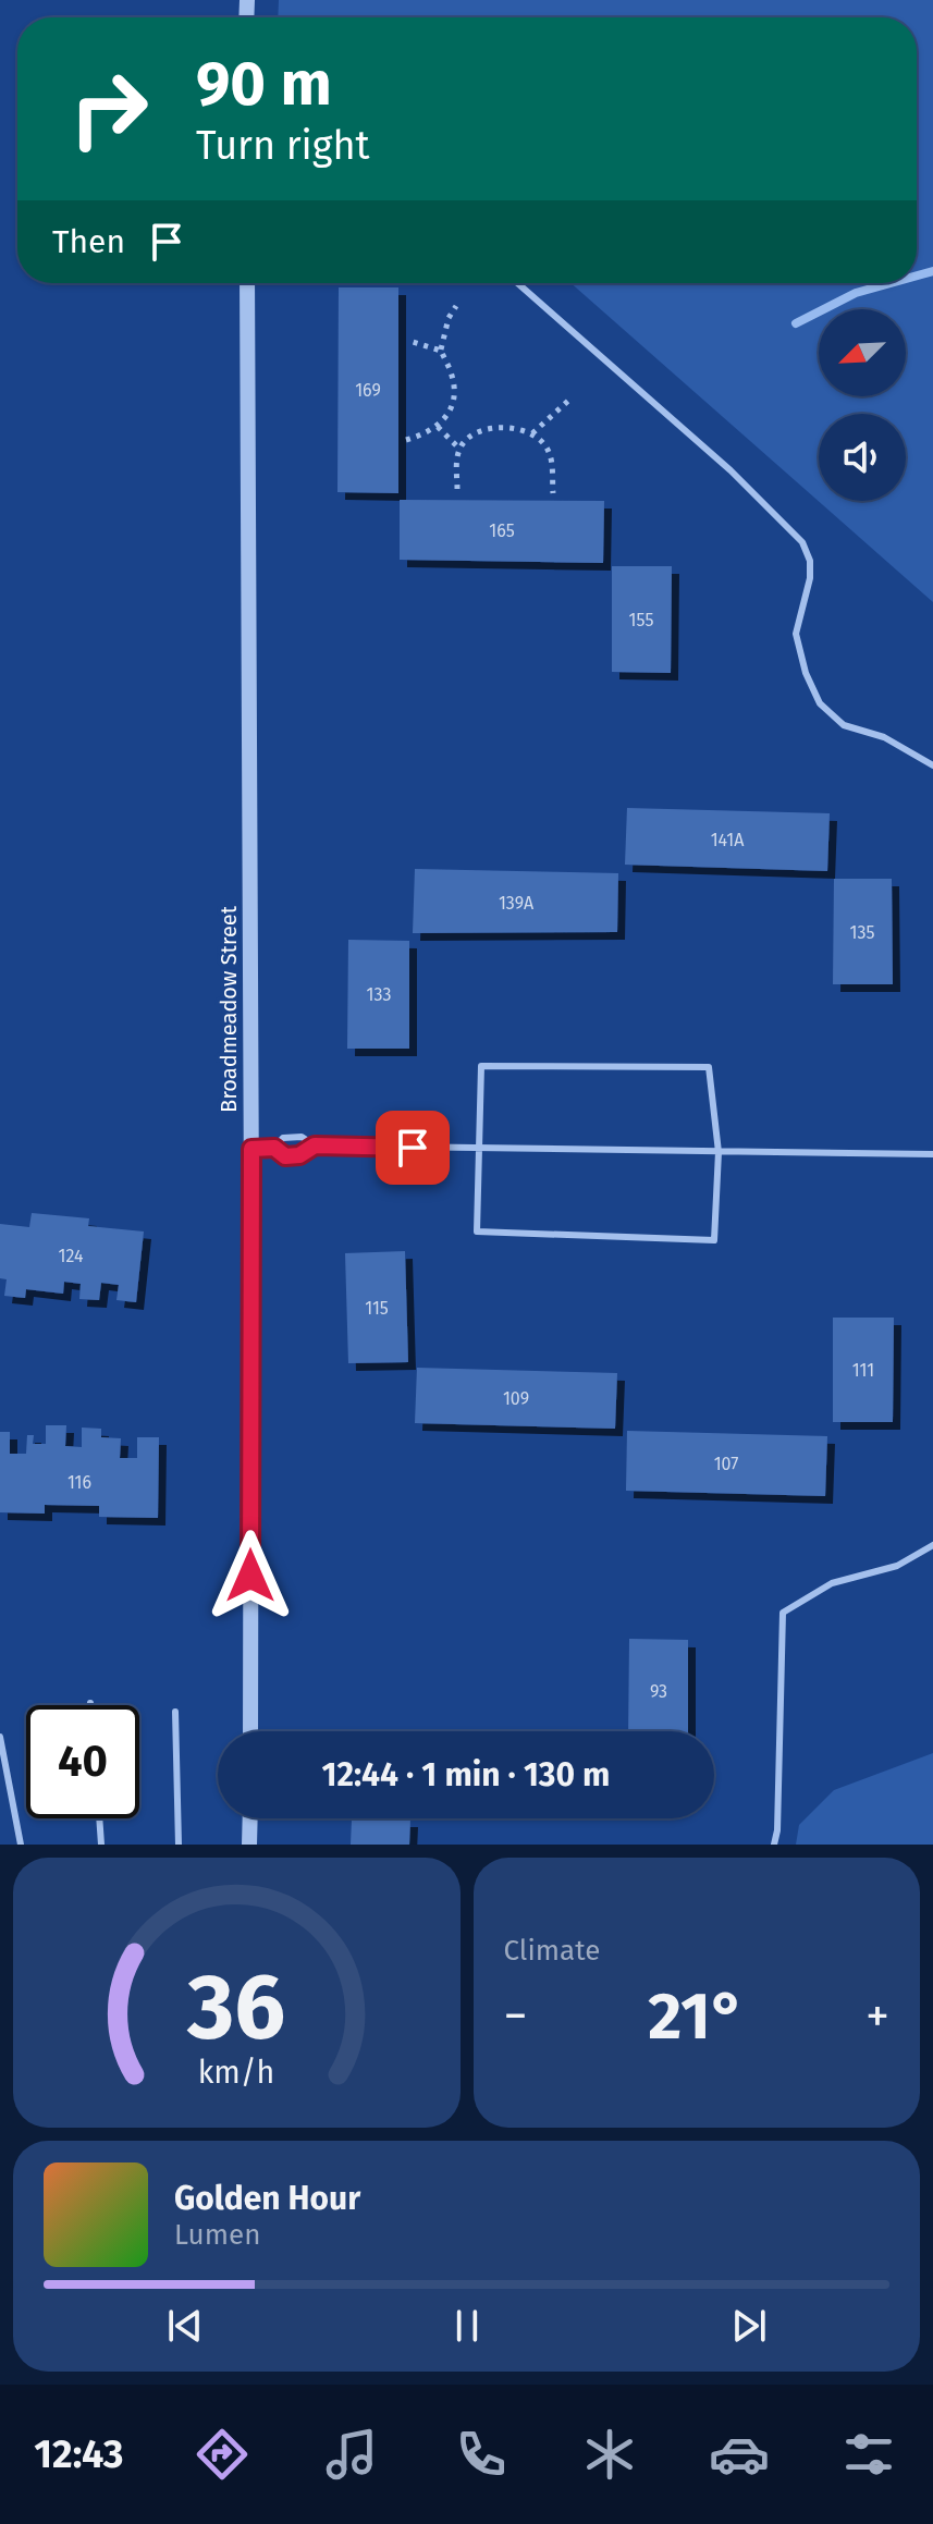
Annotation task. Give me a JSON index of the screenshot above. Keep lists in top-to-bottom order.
{
  "streets": {
    "street": ["Broadmeadow Street"]
  },
  "house_numbers": [
    "169",
    "165",
    "155",
    "141A",
    "139A",
    "135",
    "133",
    "124",
    "115",
    "111",
    "109",
    "107",
    "116",
    "93"
  ],
  "north": "bottom left",
  "page": {
    "turn": ["90 m", "Turn right"],
    "then": "Then",
    "limit": "40",
    "trip": "12:44 · 1 min · 130 m",
    "tile": "Climate",
    "heat": ["−", "21°", "+"],
    "song": ["Golden Hour", "Lumen"],
    "tabs": "12:43",
    "gauge": ["36", "km/h"]
  }
}
